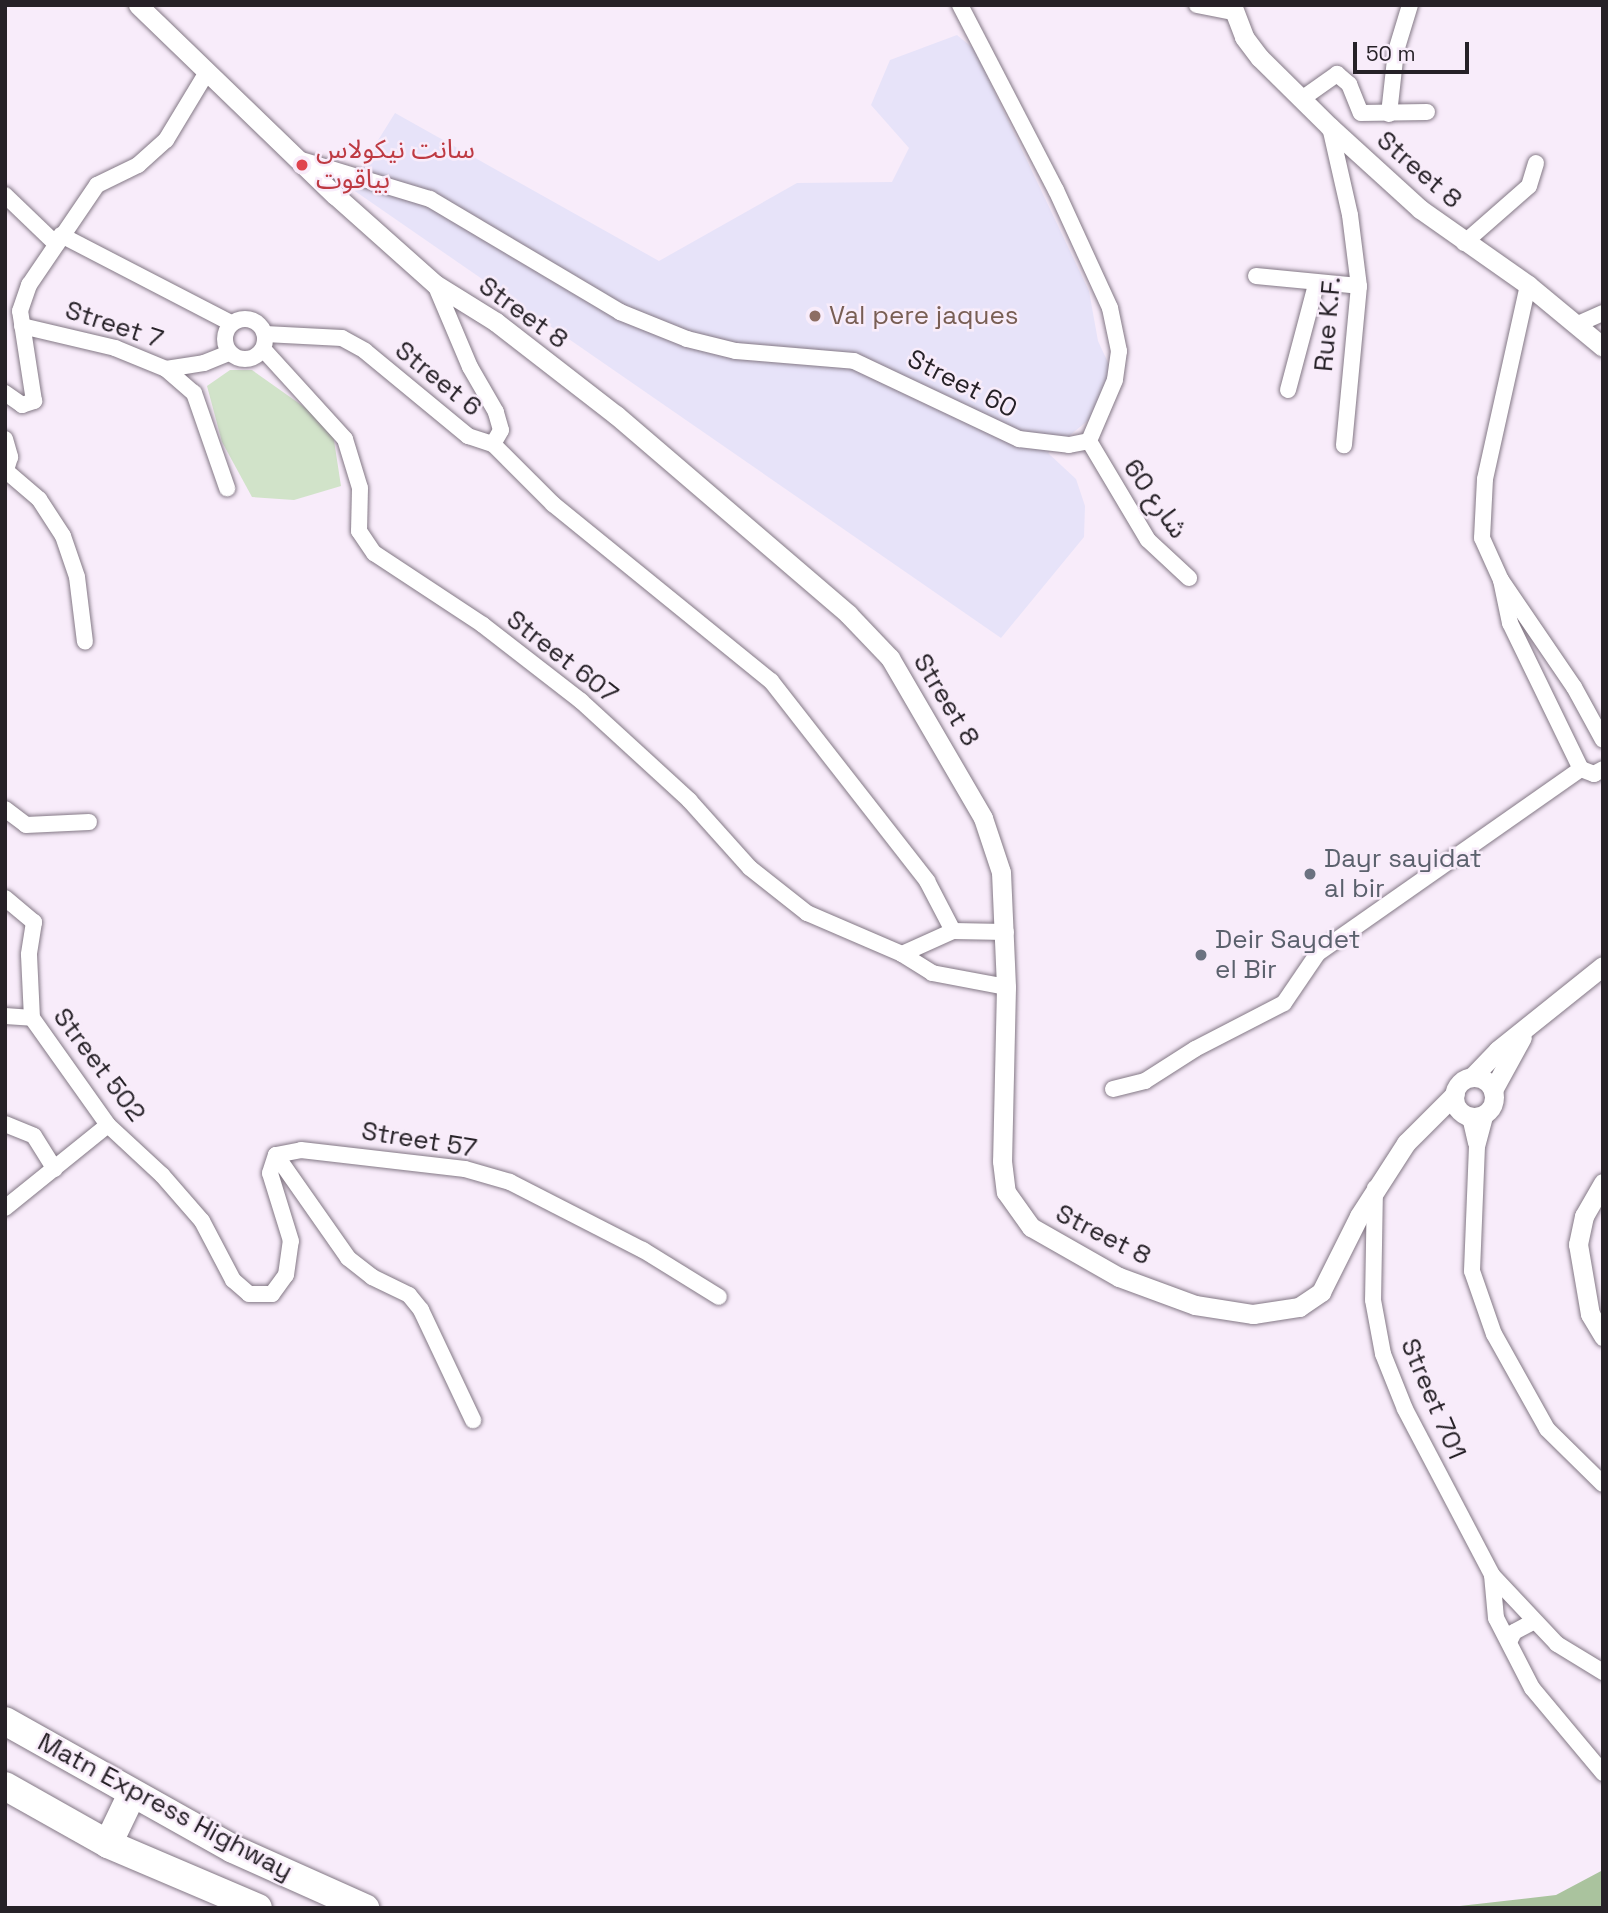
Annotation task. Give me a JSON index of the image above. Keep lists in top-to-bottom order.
{
  "streets": {
    "highway": ["Matn Express Highway"],
    "street": [
      "Street 8",
      "Rue K.F.",
      "Street 7",
      "Street 6",
      "Street 60",
      "شارع 60",
      "Street 607",
      "Street 502",
      "Street 57",
      "Street 701"
    ]
  },
  "crossings": [
    ["Street 8", "Rue K.F."],
    ["Street 8", "Street 6"],
    ["Street 8", "Street 60"],
    ["Street 8", "Street 607"],
    ["Street 8", "Street 701"],
    ["Street 7", "Street 6"],
    ["Street 7", "Street 607"],
    ["Street 6", "Street 607"],
    ["Street 60", "شارع 60"],
    ["Street 502", "Street 57"]
  ],
  "places": [
    "سانت نيكولاس بياقوت",
    "Val pere jaques",
    "Dayr sayidat al bir",
    "Deir Saydet el Bir"
  ],
  "scale_bar": "50 m"
}
